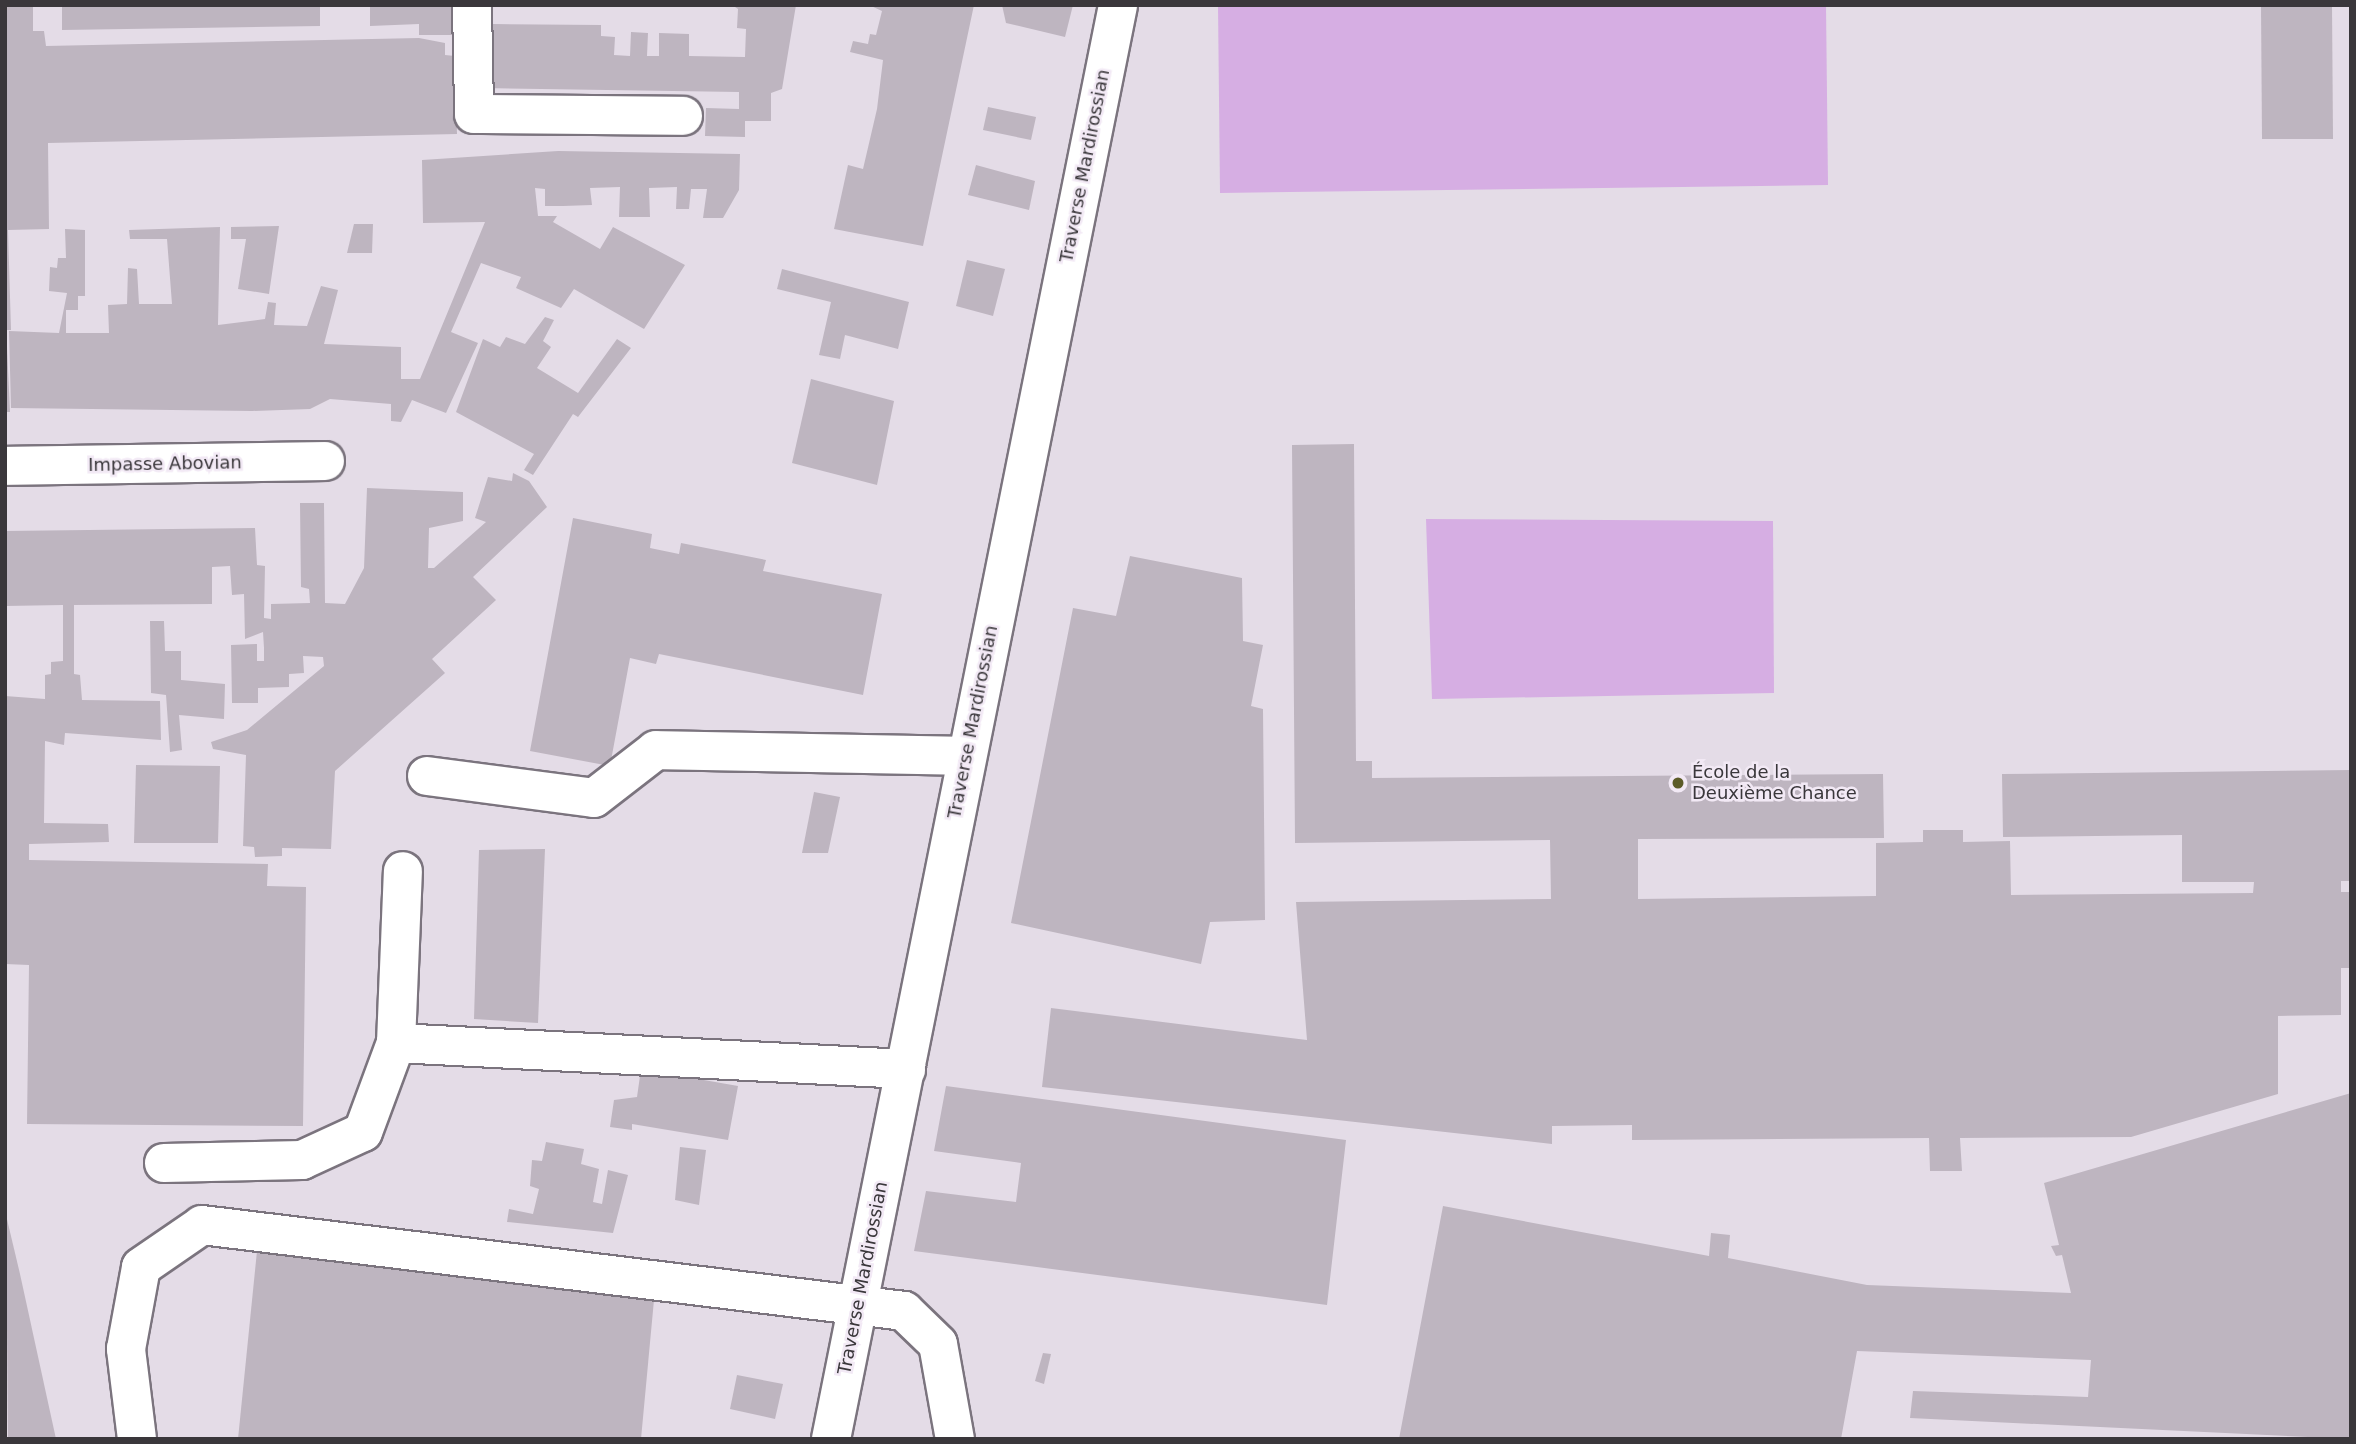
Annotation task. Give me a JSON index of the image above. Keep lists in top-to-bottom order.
{
  "streets": {
    "street": ["Traverse Mardirossian", "Impasse Abovian"]
  },
  "places": ["École de la Deuxième Chance"]
}
